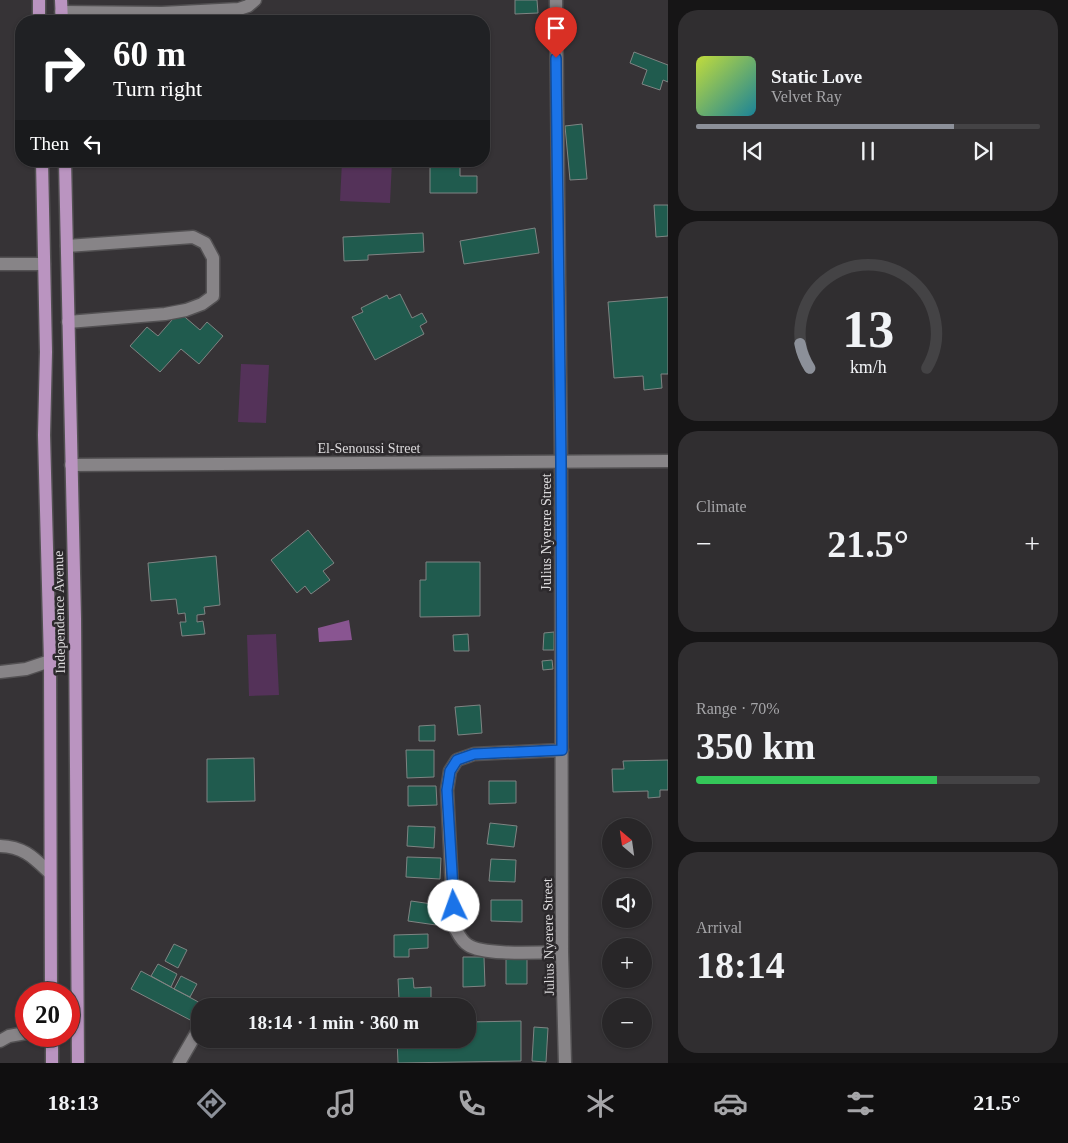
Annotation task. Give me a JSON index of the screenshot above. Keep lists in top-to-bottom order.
{
  "streets": {
    "main road": ["Independence Avenue"],
    "street": ["El-Senoussi Street", "Julius Nyerere Street"]
  },
  "crossings": [
    ["El-Senoussi Street", "Julius Nyerere Street"],
    ["El-Senoussi Street", "Independence Avenue"]
  ],
  "north": "top left",
  "page": {
    "turn": ["60 m", "Turn right"],
    "song": ["Static Love", "Velvet Ray"],
    "then": "Then",
    "tile": [
      "Climate",
      ["Range · 70%", "350 km"],
      ["Arrival", "18:14"]
    ],
    "heat": ["−", "21.5°", "+"],
    "map_buttons": ["+", "−"],
    "limit": "20",
    "trip": "18:14 · 1 min · 360 m",
    "tabs": ["18:13", "21.5°"],
    "gauge": ["13", "km/h"]
  }
}
